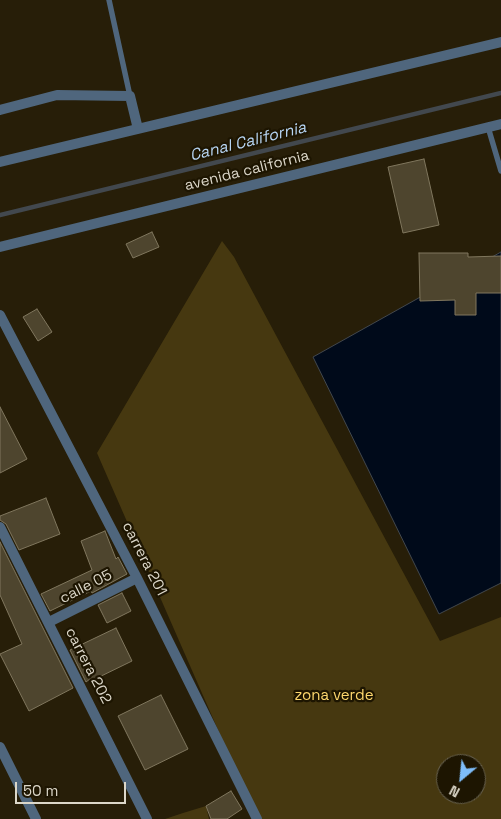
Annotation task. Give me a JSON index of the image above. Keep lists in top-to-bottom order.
{
  "streets": {
    "street": [
      "avenida california",
      "carrera 201",
      "calle 05",
      "carrera 202"
    ]
  },
  "crossings": [
    ["carrera 201", "calle 05"],
    ["calle 05", "carrera 202"]
  ],
  "water": ["Canal California"],
  "parks": ["zona verde"],
  "scale_bar": "50 m",
  "north": "bottom left"
}
